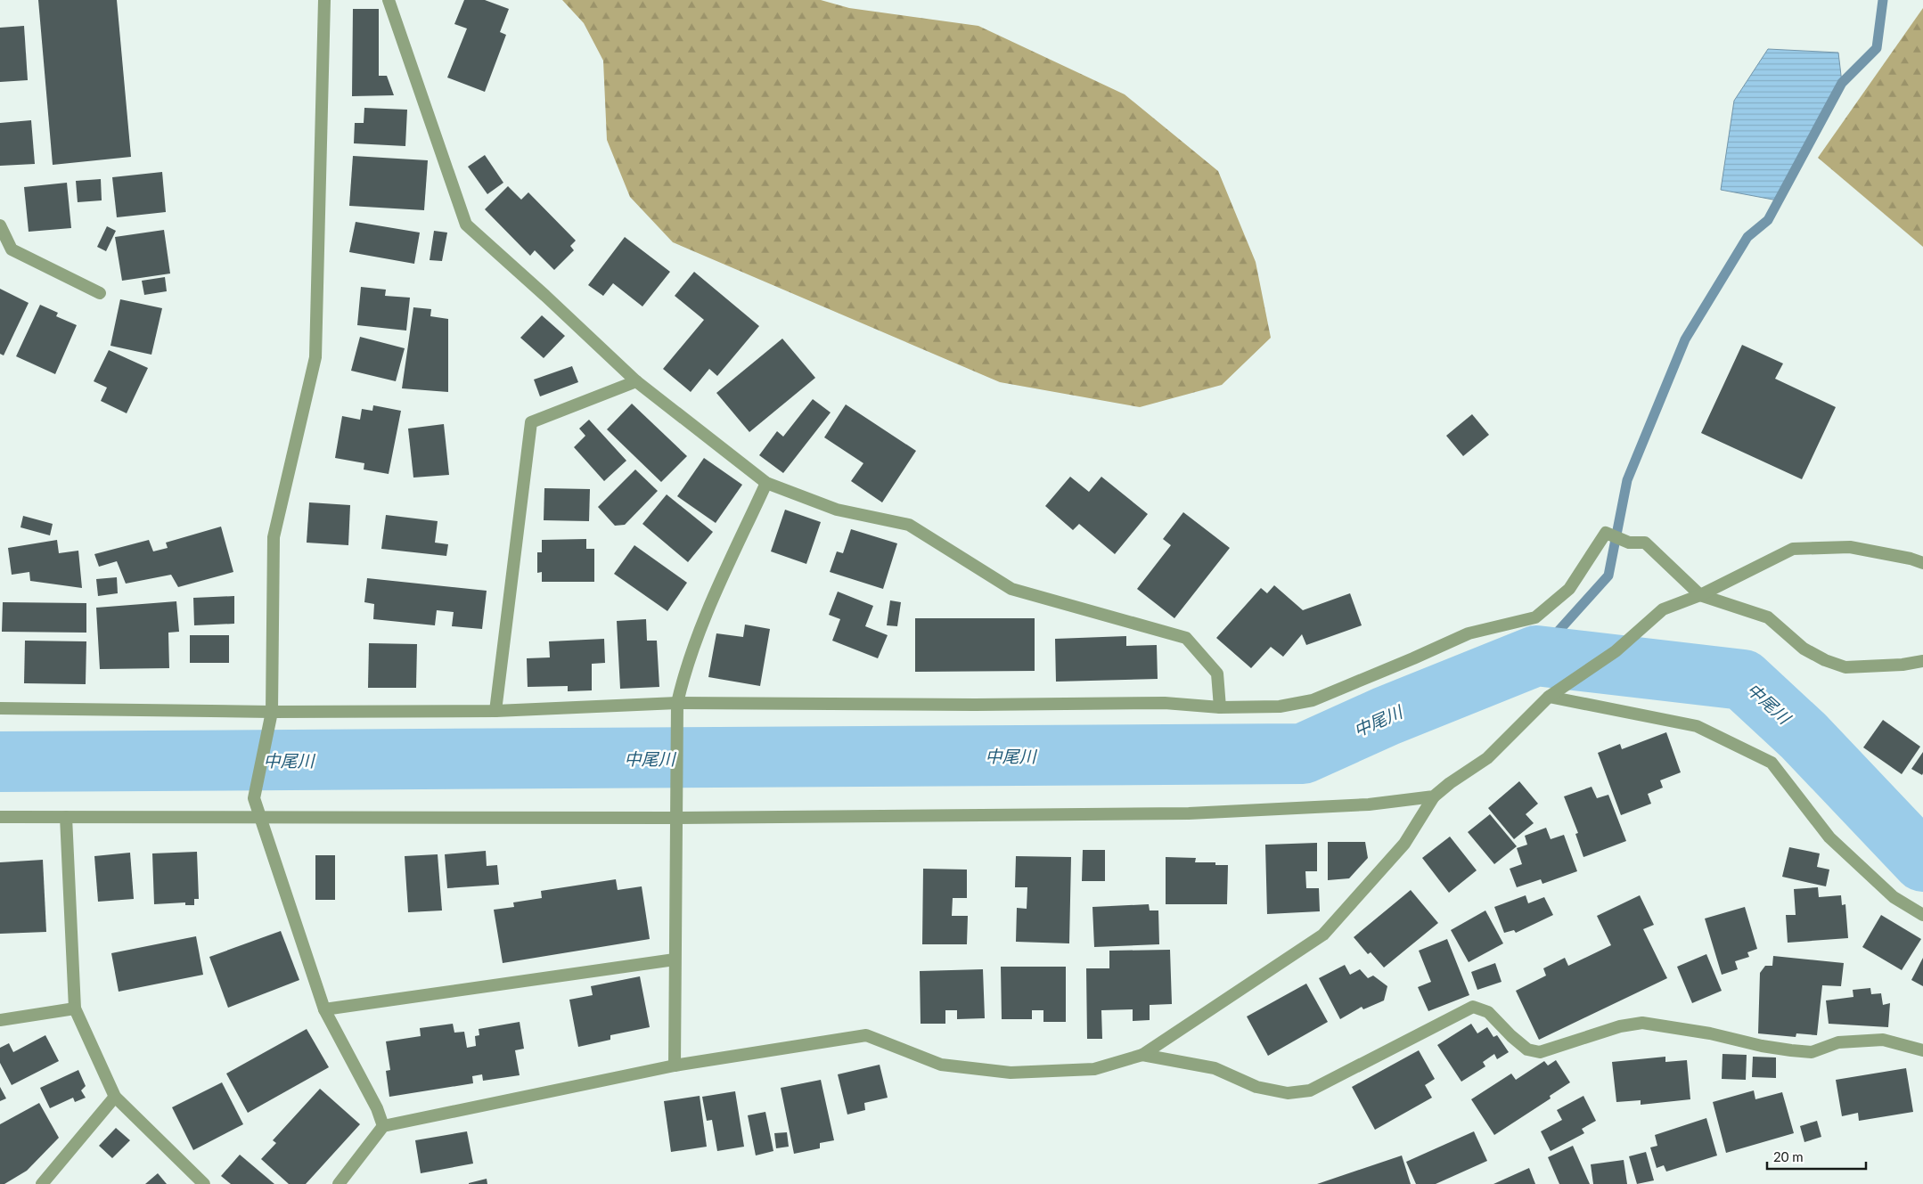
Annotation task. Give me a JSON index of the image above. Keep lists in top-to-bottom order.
{
  "water": ["中尾川"],
  "scale_bar": "20 m"
}
